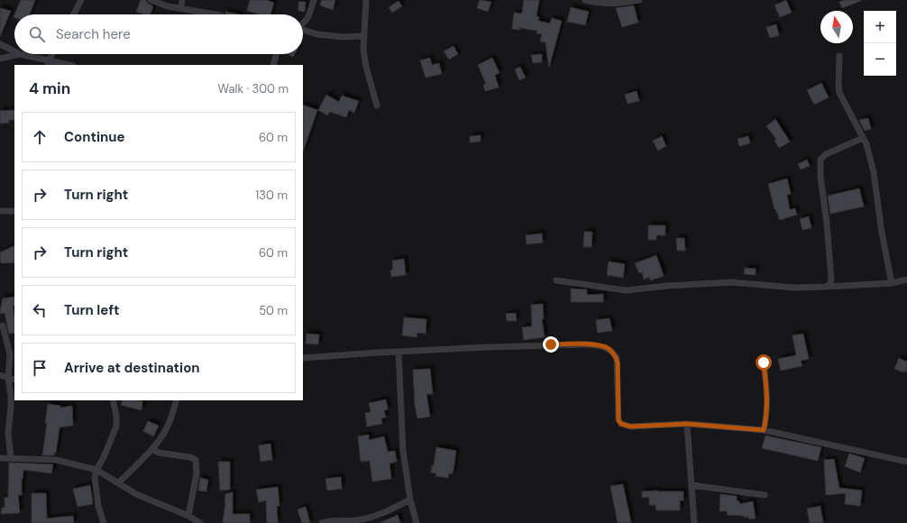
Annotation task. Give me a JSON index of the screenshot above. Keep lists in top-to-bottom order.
{
  "north": "top",
  "page": {
    "map_buttons": ["+", "−"],
    "search": "Search here",
    "heading": ["4 min", "Walk · 300 m"],
    "list": [
      ["Continue", "60 m"],
      ["Turn right", "130 m"],
      ["Turn right", "60 m"],
      ["Turn left", "50 m"],
      "Arrive at destination"
    ]
  }
}
